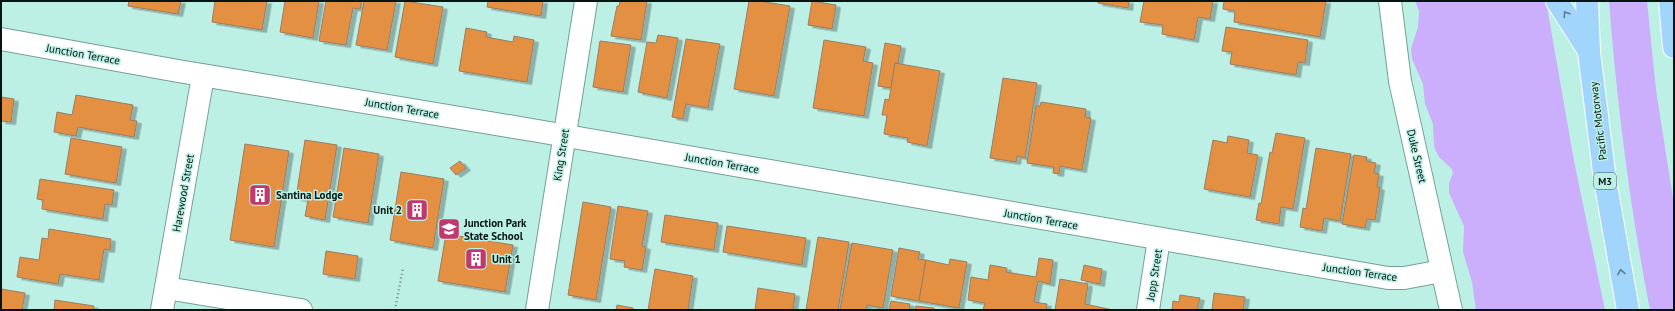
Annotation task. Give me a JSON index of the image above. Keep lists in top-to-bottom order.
{
  "streets": {
    "highway": ["Pacific Motorway", "M3"],
    "street": [
      "Junction Terrace",
      "King Street",
      "Duke Street",
      "Harewood Street",
      "Jopp Street"
    ]
  },
  "crossings": [
    ["Junction Terrace", "King Street"],
    ["Junction Terrace", "Duke Street"],
    ["Junction Terrace", "Harewood Street"],
    ["Junction Terrace", "Jopp Street"]
  ],
  "one_way": ["Pacific Motorway"],
  "places": {
    "building": ["Santina Lodge", "Unit 2", "Unit 1"],
    "school or university": ["Junction Park State School"]
  }
}
